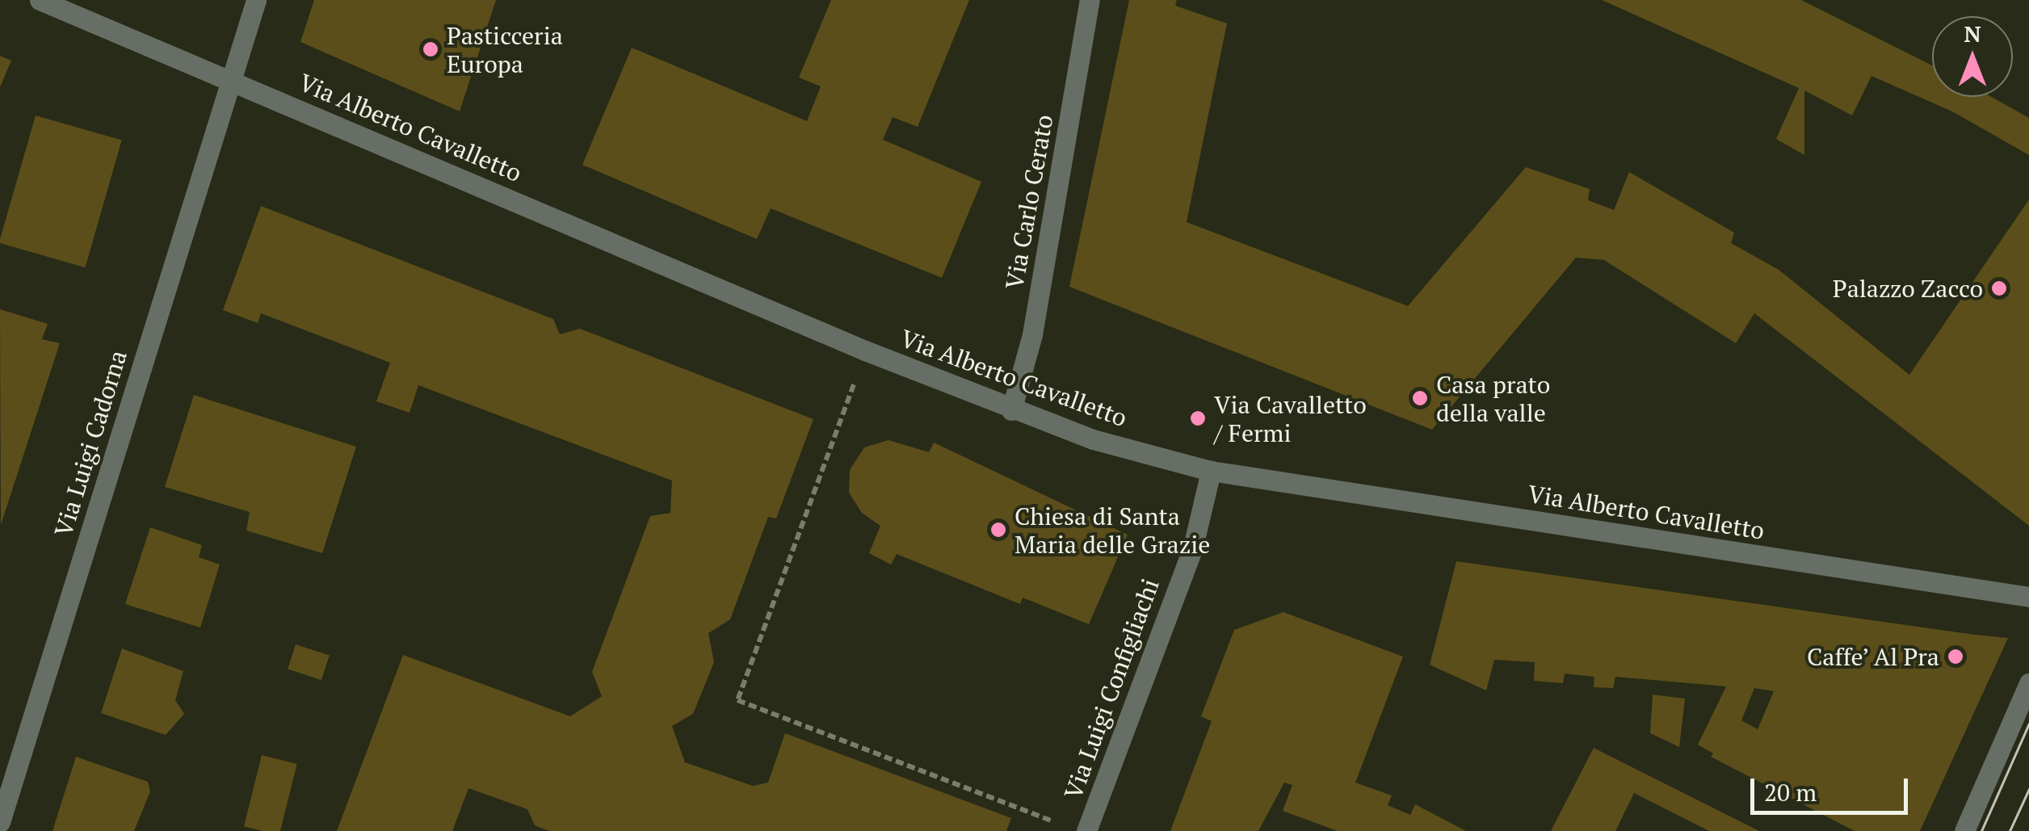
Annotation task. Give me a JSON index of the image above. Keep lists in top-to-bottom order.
{
  "streets": {
    "street": [
      "Via Alberto Cavalletto",
      "Via Carlo Cerato",
      "Via Luigi Cadorna",
      "Via Luigi Configliachi"
    ]
  },
  "crossings": [
    ["Via Alberto Cavalletto", "Via Carlo Cerato"],
    ["Via Alberto Cavalletto", "Via Luigi Cadorna"],
    ["Via Alberto Cavalletto", "Via Luigi Configliachi"]
  ],
  "places": [
    "Pasticceria Europa",
    "Palazzo Zacco",
    "Casa prato della valle",
    "Via Cavalletto / Fermi",
    "Chiesa di Santa Maria delle Grazie",
    "Caffe’ Al Pra"
  ],
  "scale_bar": "20 m",
  "north": "top"
}
